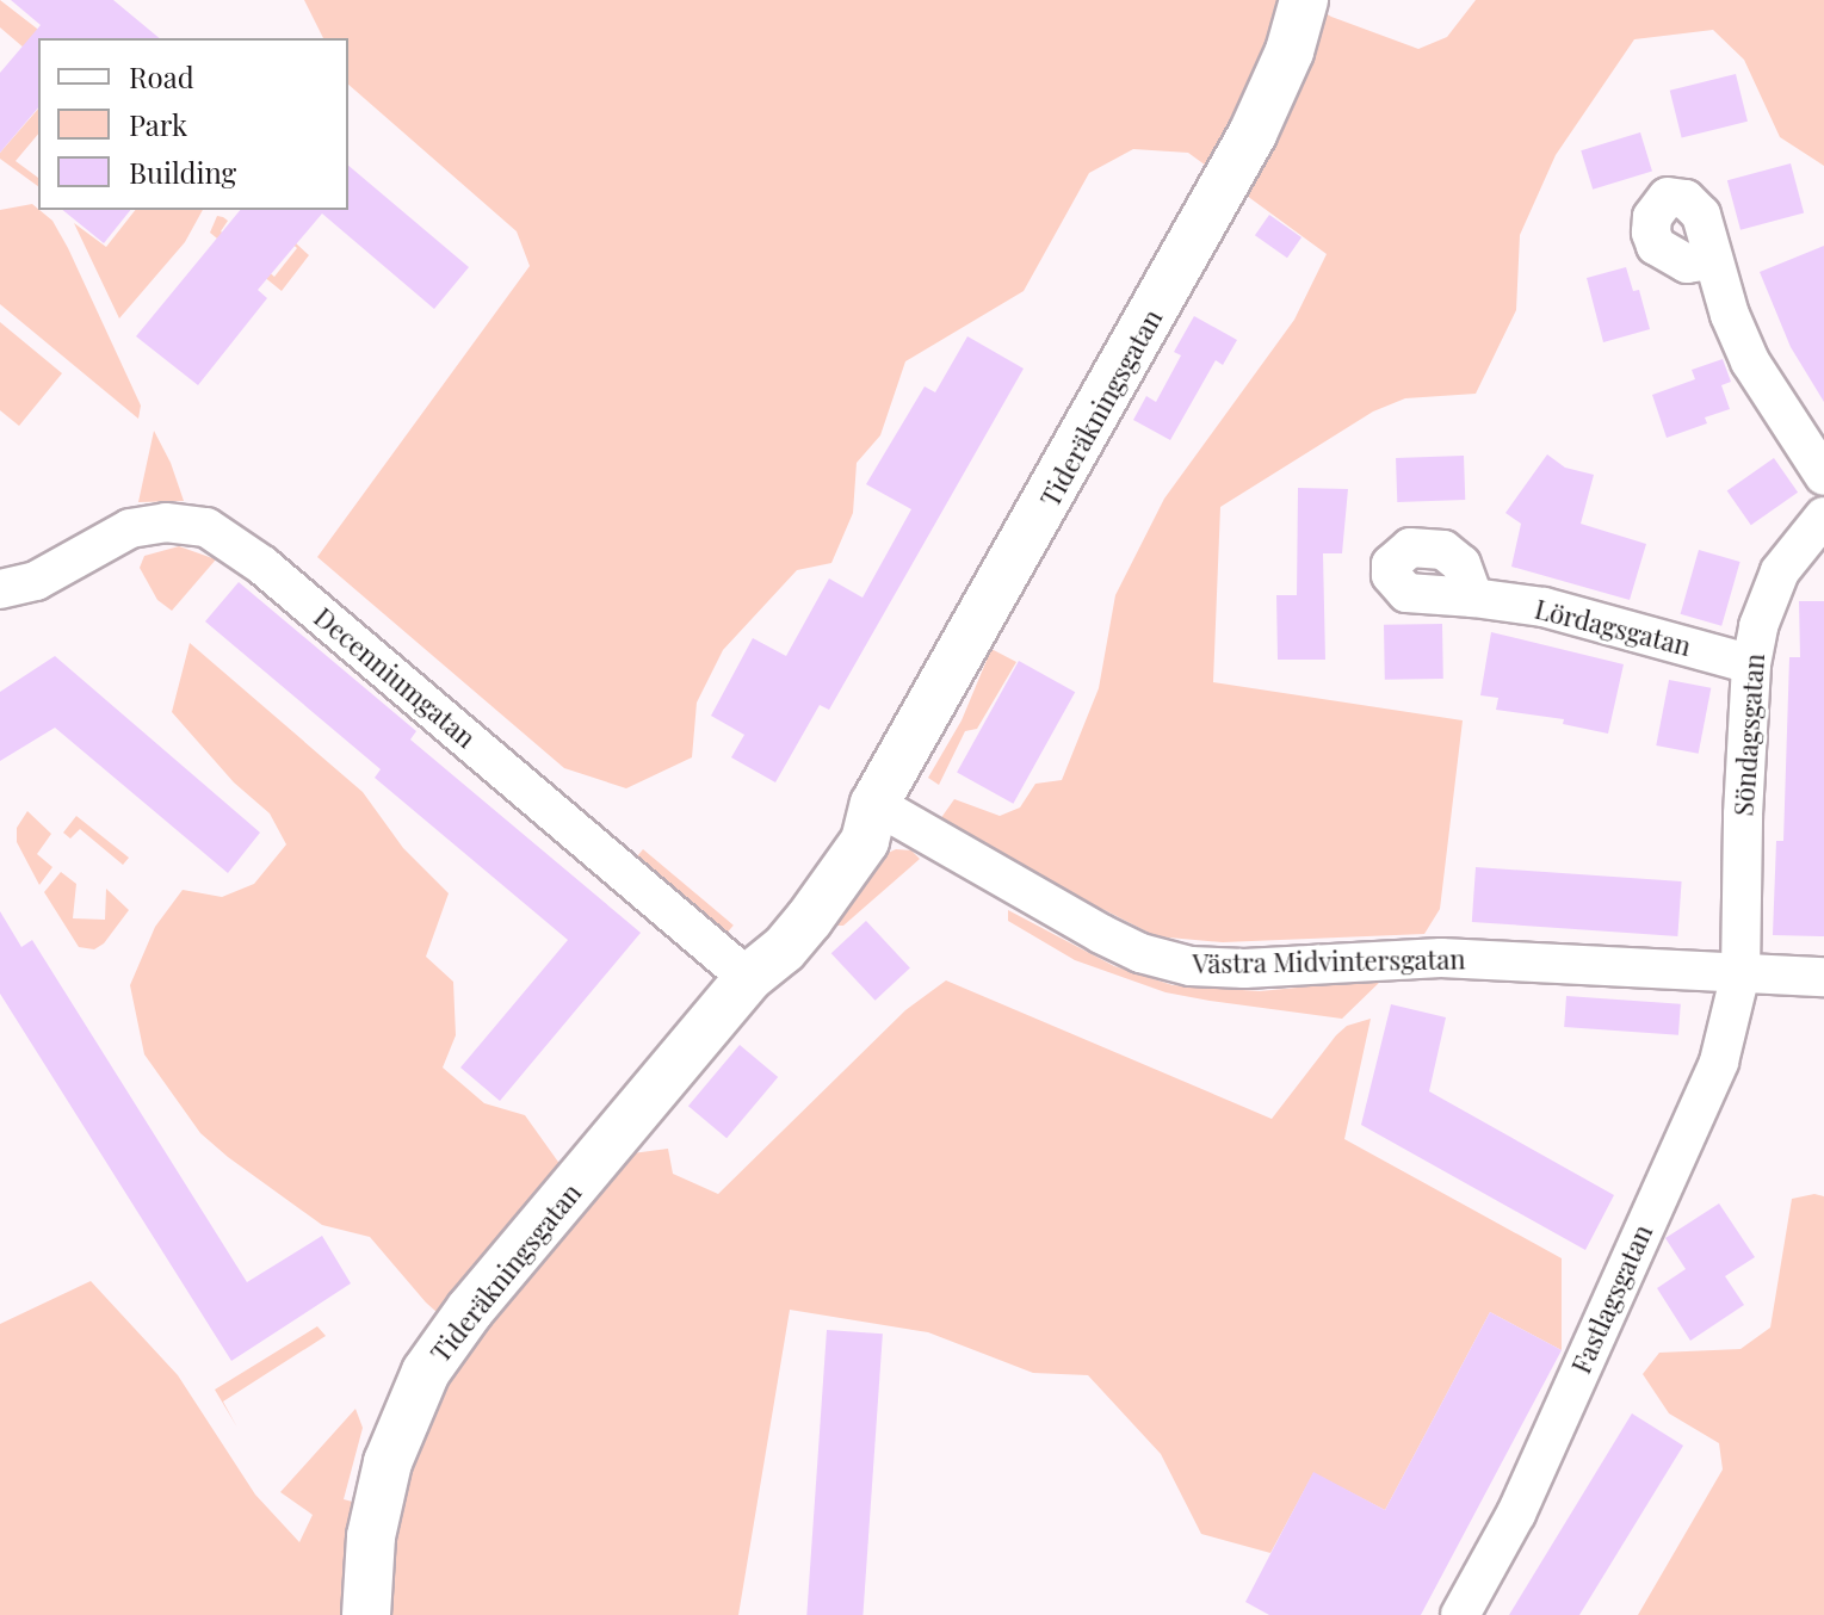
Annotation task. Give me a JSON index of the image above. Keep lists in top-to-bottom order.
{
  "streets": {
    "street": [
      "Tideräkningsgatan",
      "Lördagsgatan",
      "Decenniumgatan",
      "Söndagsgatan",
      "Västra Midvintersgatan",
      "Fastlagsgatan"
    ]
  },
  "crossings": [
    ["Tideräkningsgatan", "Decenniumgatan"],
    ["Tideräkningsgatan", "Västra Midvintersgatan"],
    ["Lördagsgatan", "Söndagsgatan"],
    ["Söndagsgatan", "Västra Midvintersgatan"],
    ["Söndagsgatan", "Fastlagsgatan"],
    ["Västra Midvintersgatan", "Fastlagsgatan"]
  ],
  "legend": ["Road", "Park", "Building"]
}
